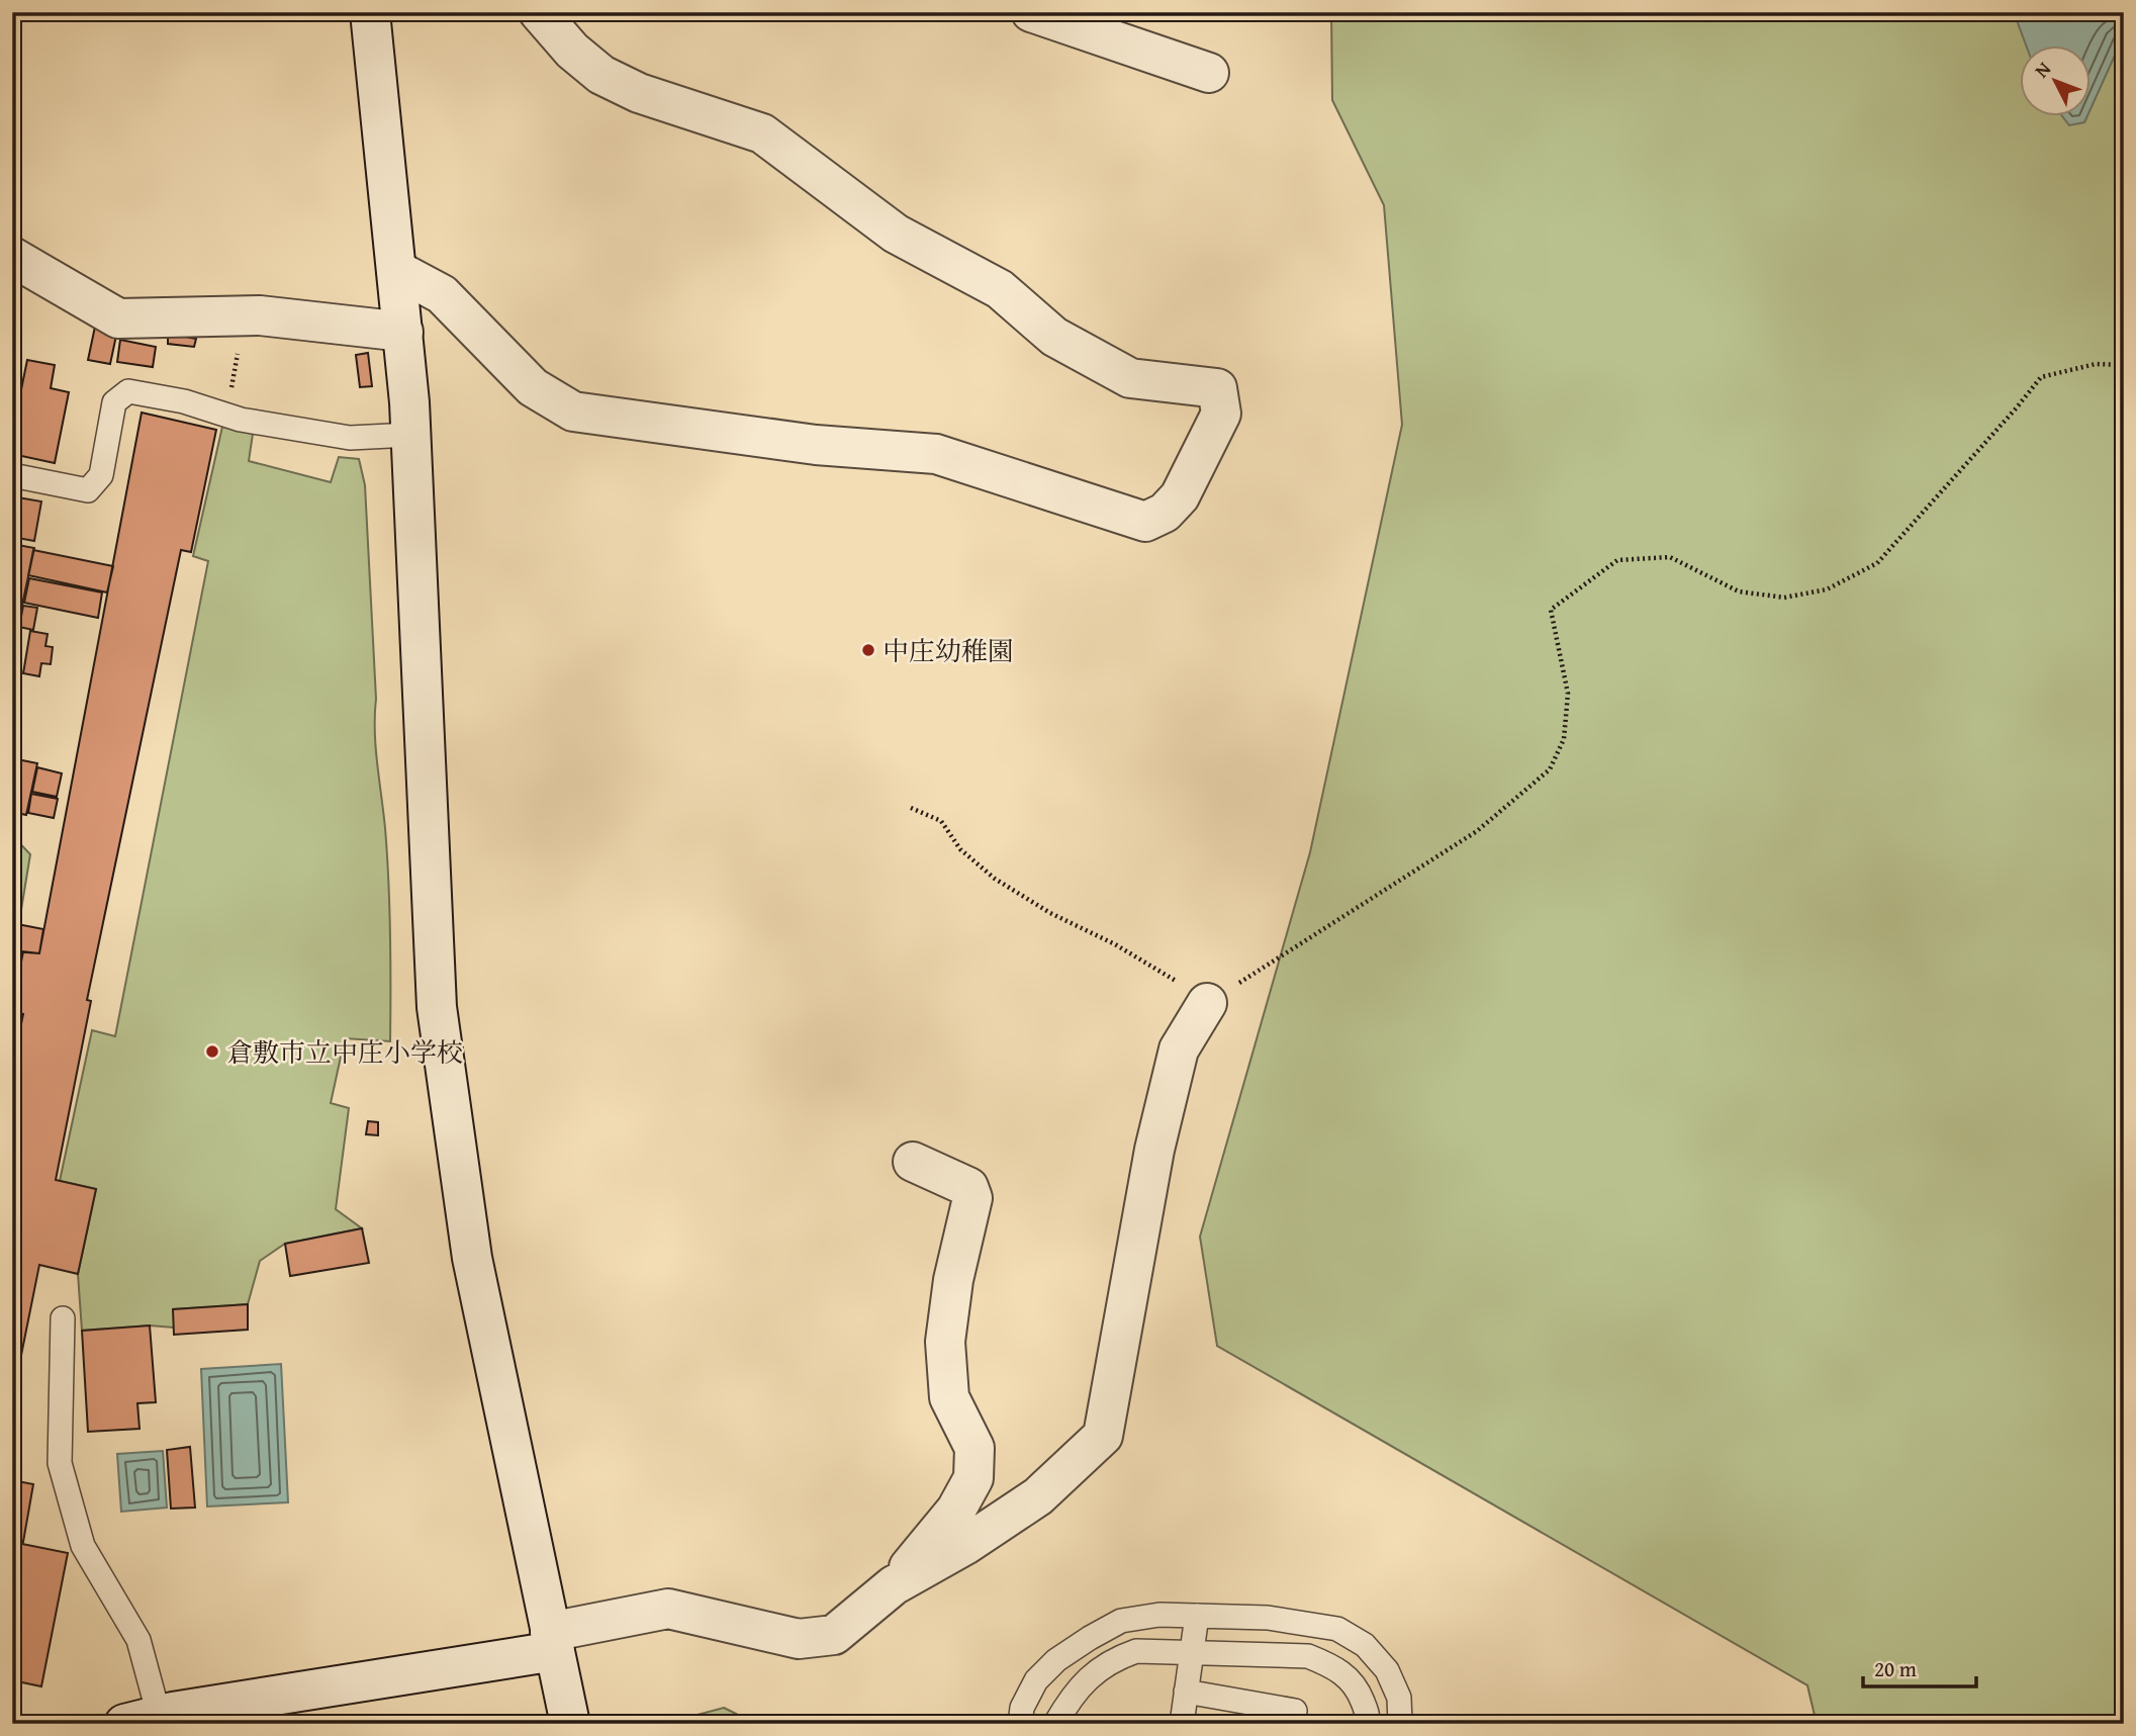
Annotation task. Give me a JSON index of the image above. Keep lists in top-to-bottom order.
{
  "places": ["中庄幼稚園", "倉敷市立中庄小学校"],
  "scale_bar": "20 m",
  "north": "top left"
}
